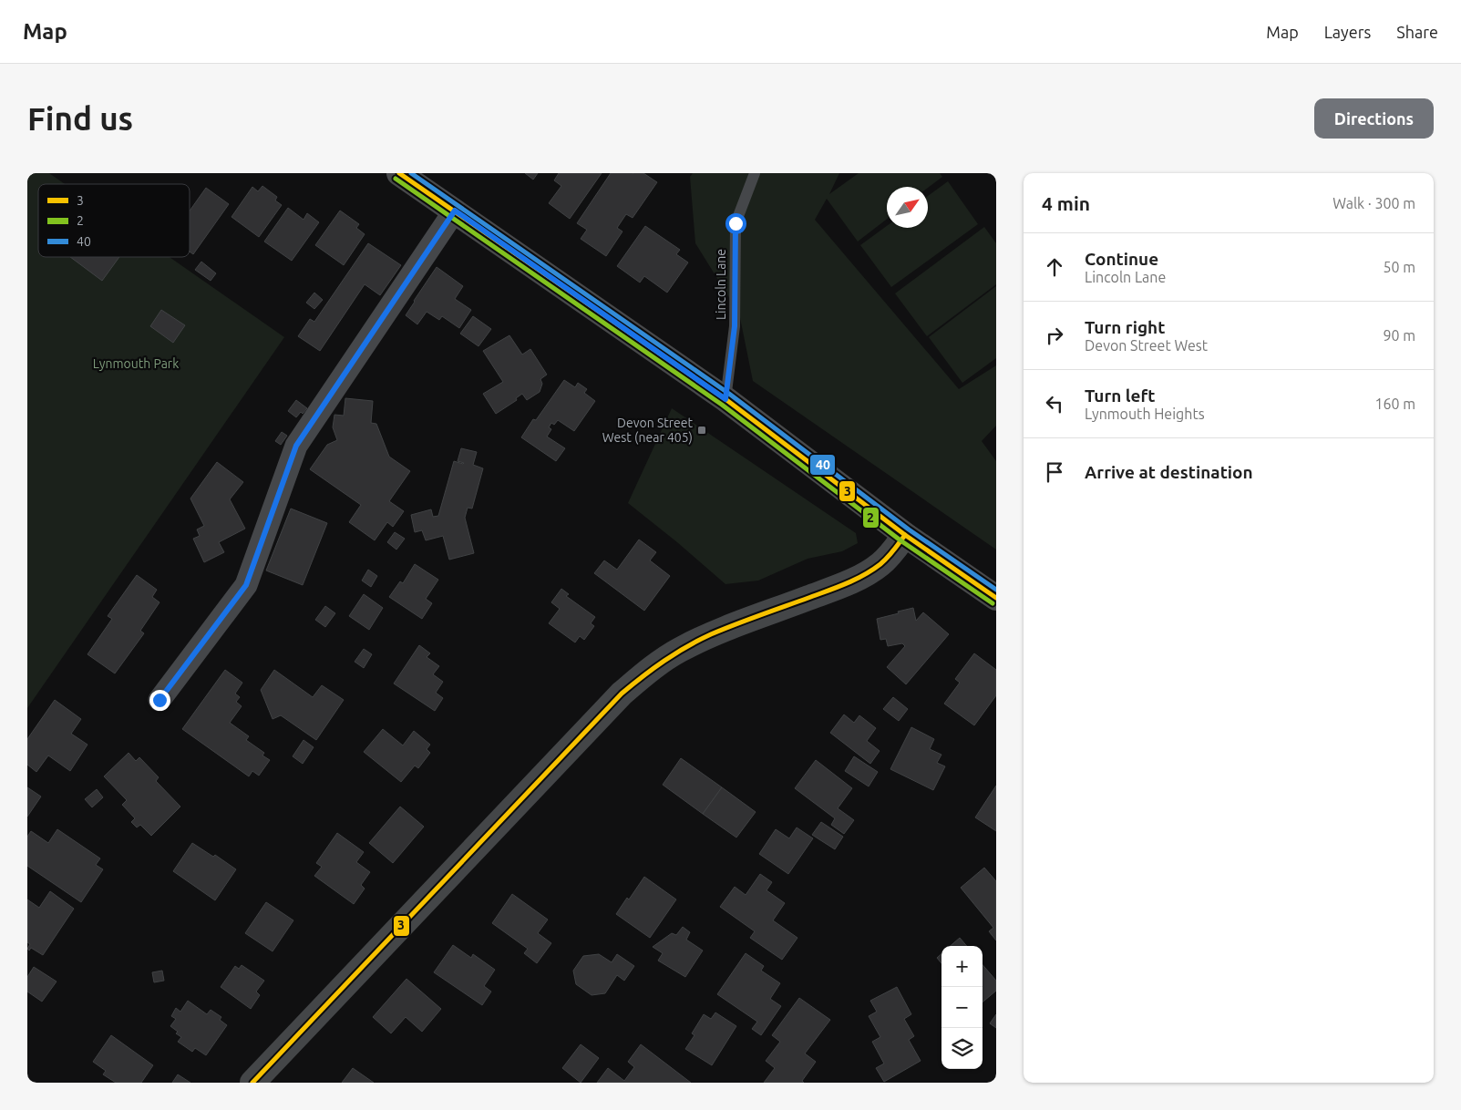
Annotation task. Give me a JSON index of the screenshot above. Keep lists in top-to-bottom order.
{
  "streets": {
    "lane": ["Lincoln Lane"]
  },
  "parks": ["Lynmouth Park"],
  "places": {
    "transit": ["Devon Street West (near 405)"]
  },
  "lines": ["transit line 3", "transit line 40", "transit line 2"],
  "legend": ["3", "2", "40"],
  "north": "top right",
  "page": {
    "header": "Map",
    "nav": ["Map", "Layers", "Share"],
    "buttons": "Directions",
    "title": "Find us",
    "heading": ["4 min", "Walk · 300 m"],
    "list": [
      ["Continue", "Lincoln Lane", "50 m"],
      ["Turn right", "Devon Street West", "90 m"],
      ["Turn left", "Lynmouth Heights", "160 m"],
      "Arrive at destination"
    ],
    "map_buttons": ["+", "−"]
  }
}
